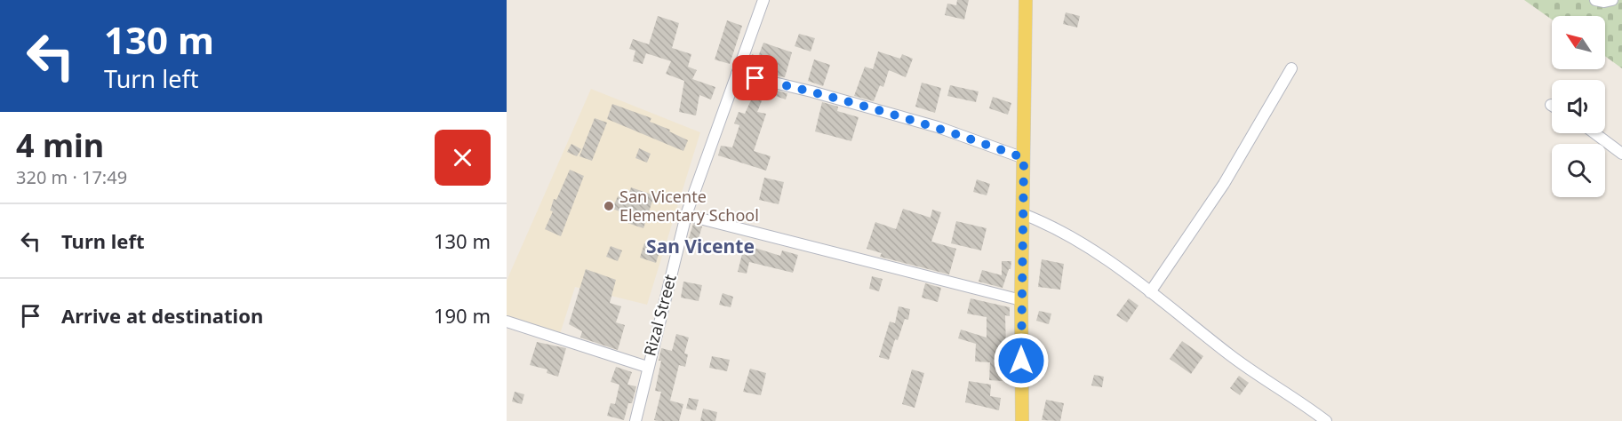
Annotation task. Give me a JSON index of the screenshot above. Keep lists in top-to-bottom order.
{
  "streets": {
    "street": ["Rizal Street"]
  },
  "districts": ["San Vicente"],
  "places": ["San Vicente Elementary School"],
  "north": "top left",
  "page": {
    "turn": ["130 m", "Turn left"],
    "heading": ["4 min", "320 m · 17:49"],
    "list": [
      {
        "name": "Turn left",
        "value": "130 m"
      },
      {
        "name": "Arrive at destination",
        "value": "190 m"
      }
    ]
  }
}
